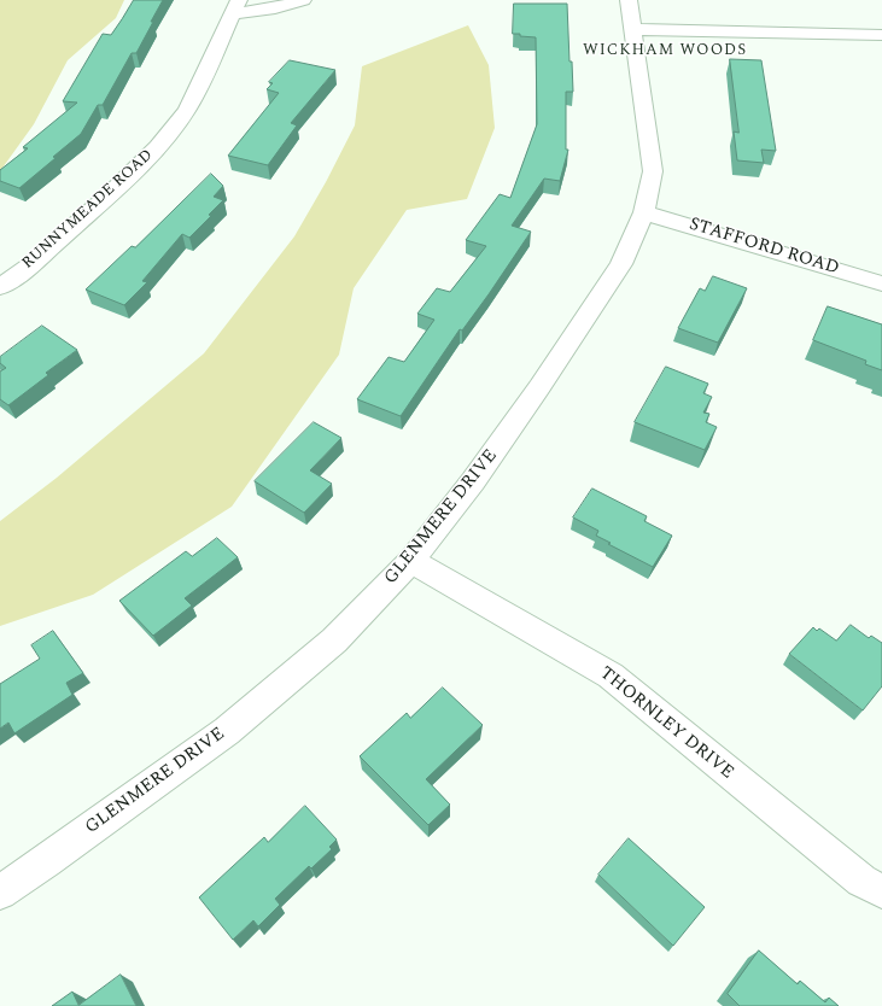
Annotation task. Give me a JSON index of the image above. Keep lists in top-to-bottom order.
{
  "streets": {
    "street": [
      "RUNNYMEADE ROAD",
      "STAFFORD ROAD",
      "GLENMERE DRIVE",
      "THORNLEY DRIVE"
    ]
  },
  "crossings": [
    ["STAFFORD ROAD", "GLENMERE DRIVE"],
    ["GLENMERE DRIVE", "THORNLEY DRIVE"]
  ],
  "districts": ["WICKHAM WOODS"]
}
